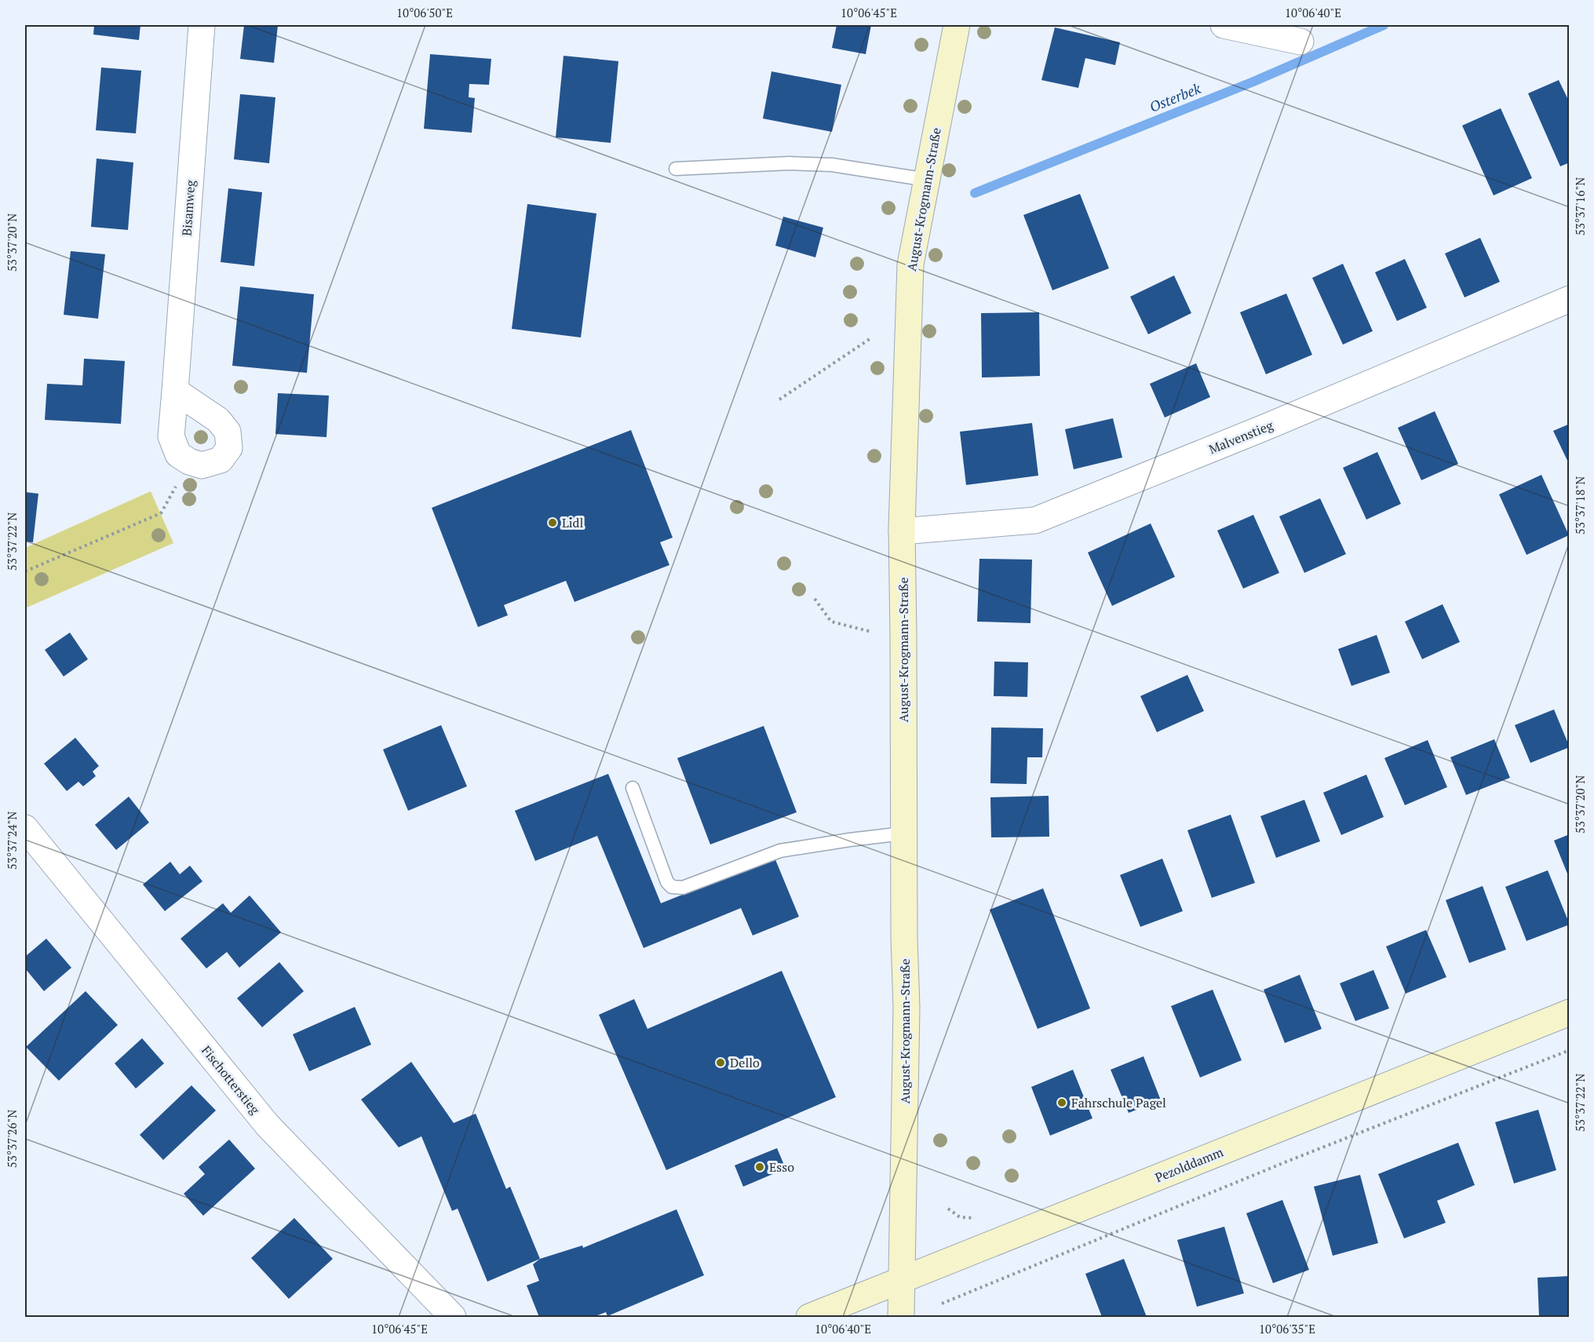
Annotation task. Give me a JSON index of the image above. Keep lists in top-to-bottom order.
{
  "streets": {
    "main road": ["August-Krogmann-Straße", "Pezolddamm"],
    "street": ["Bisamweg", "Malvenstieg", "Fischotterstieg"]
  },
  "crossings": [
    ["August-Krogmann-Straße", "Malvenstieg"],
    ["August-Krogmann-Straße", "Pezolddamm"]
  ],
  "water": ["Osterbek"],
  "places": [
    "Lidl",
    "Dello",
    "Fahrschule Pagel",
    "Esso"
  ],
  "coordinates": [
    "10°06'50\"E",
    "10°06'45\"E",
    "10°06'40\"E",
    "53°37'16\"N",
    "53°37'20\"N",
    "53°37'18\"N",
    "53°37'22\"N",
    "53°37'24\"N",
    "53°37'26\"N",
    "10°06'35\"E"
  ]
}
